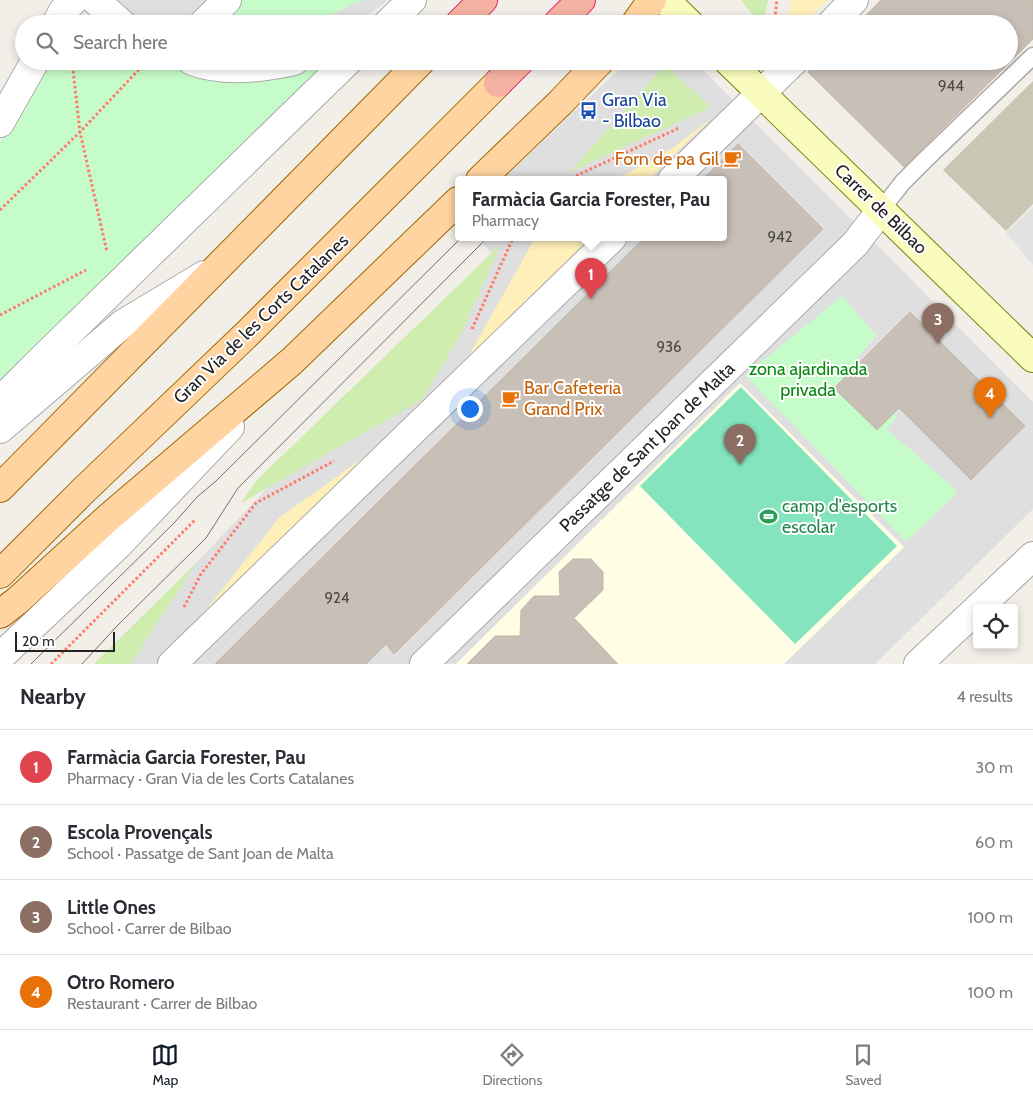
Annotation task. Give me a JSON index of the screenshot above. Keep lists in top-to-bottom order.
{
  "streets": {
    "highway": ["Gran Via de les Corts Catalanes"],
    "main road": ["Carrer de Bilbao"],
    "street": ["Passatge de Sant Joan de Malta"]
  },
  "crossings": [
    ["Carrer de Bilbao", "Passatge de Sant Joan de Malta"]
  ],
  "parks": ["zona ajardinada privada"],
  "places": {
    "bus stop": ["Gran Via - Bilbao"],
    "cafe": ["Forn de pa Gil", "Bar Cafeteria Grand Prix"],
    "sports": ["camp d'esports escolar"]
  },
  "house_numbers": [
    "944",
    "942",
    "936",
    "924"
  ],
  "scale_bar": "20 m",
  "page": {
    "search": "Search here",
    "popup": ["Farmàcia Garcia Forester, Pau", "Pharmacy"],
    "pins": [
      "1",
      "3",
      "4",
      "2"
    ],
    "scale": "20 m",
    "heading": ["Nearby", "4 results"],
    "list": [
      {
        "mark": "1",
        "name": "Farmàcia Garcia Forester, Pau",
        "note": "Pharmacy · Gran Via de les Corts Catalanes",
        "value": "30 m"
      },
      {
        "mark": "2",
        "name": "Escola Provençals",
        "note": "School · Passatge de Sant Joan de Malta",
        "value": "60 m"
      },
      {
        "mark": "3",
        "name": "Little Ones",
        "note": "School · Carrer de Bilbao",
        "value": "100 m"
      },
      {
        "mark": "4",
        "name": "Otro Romero",
        "note": "Restaurant · Carrer de Bilbao",
        "value": "100 m"
      }
    ],
    "nav": ["Map", "Directions", "Saved"]
  }
}
